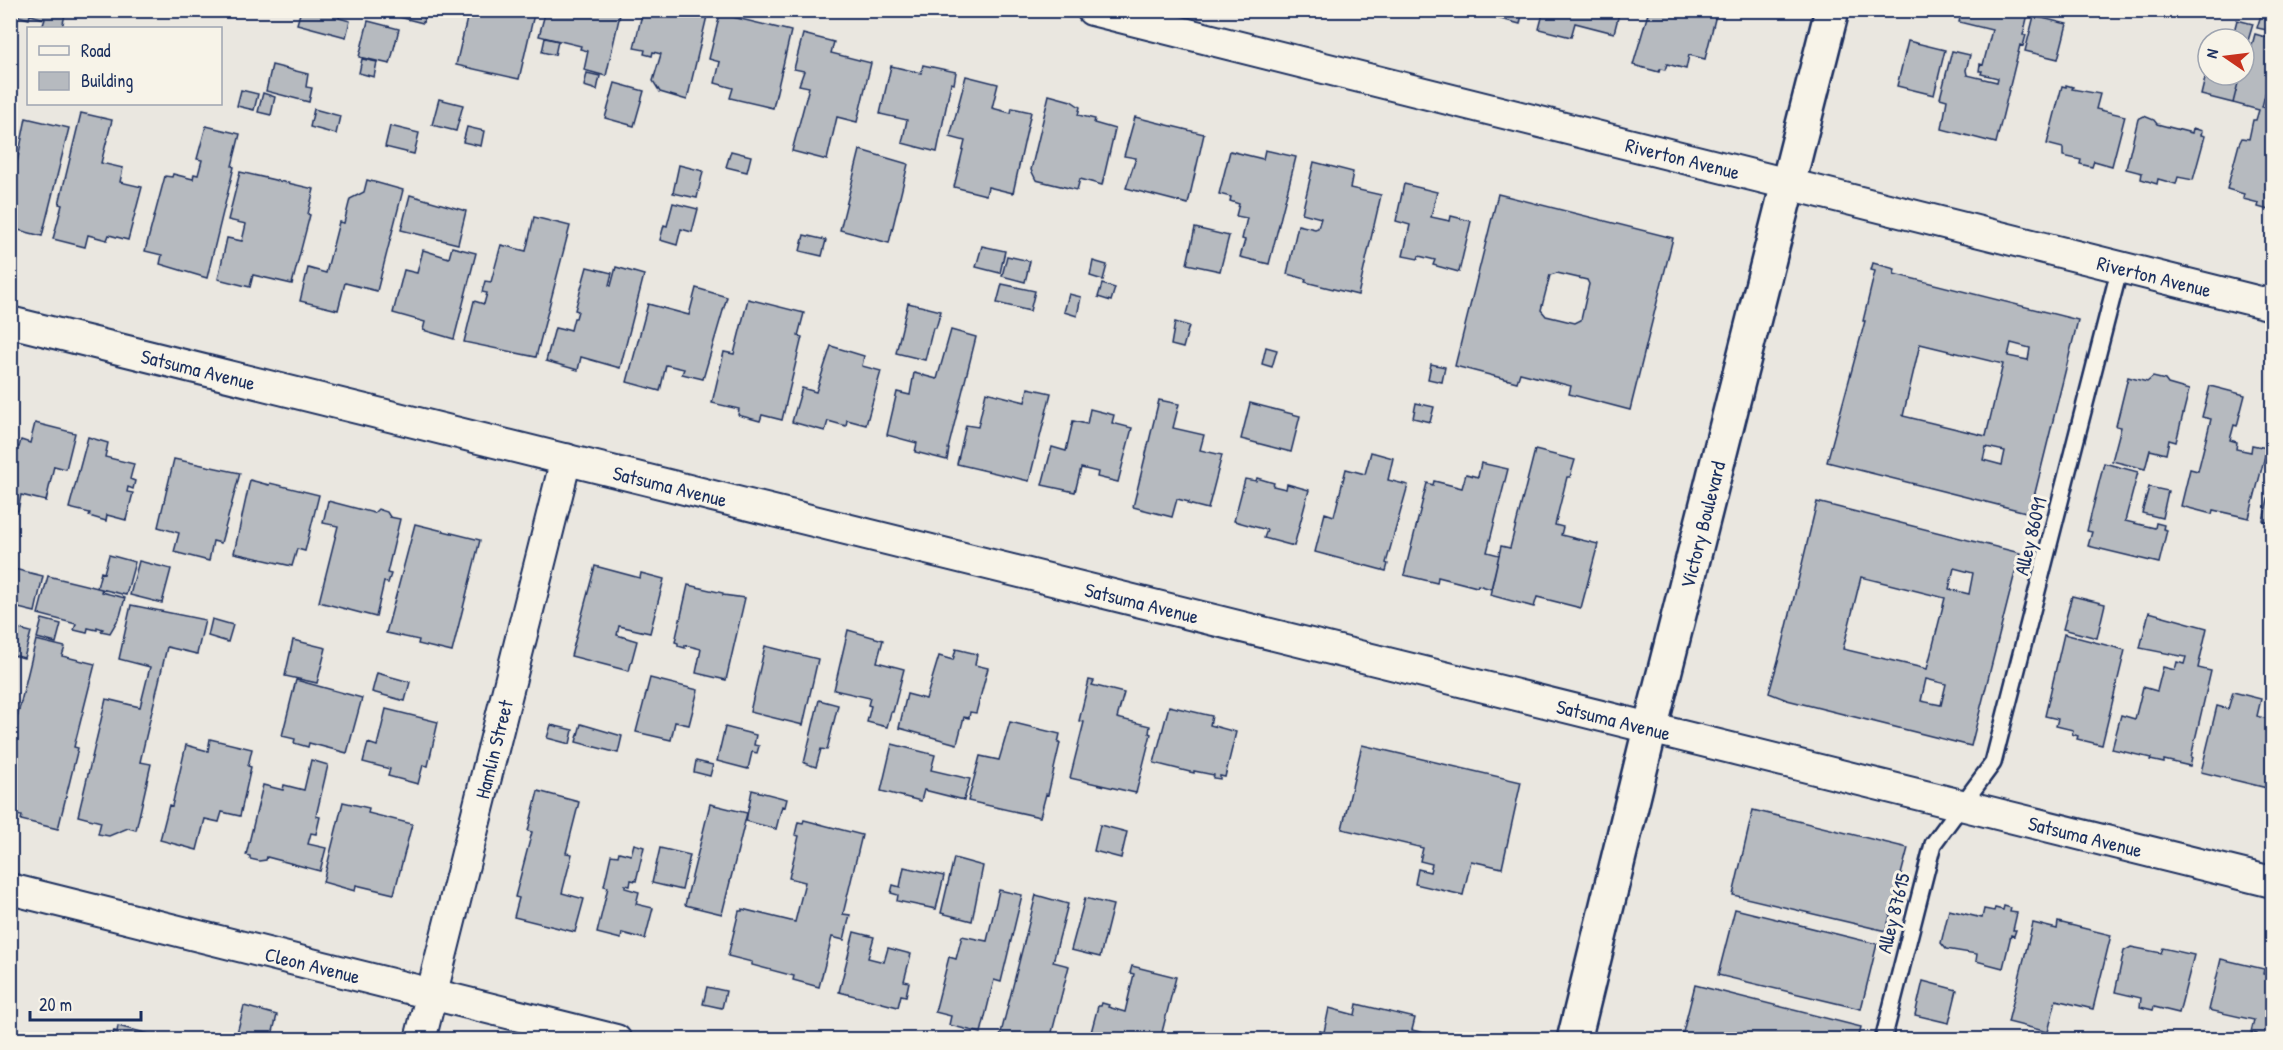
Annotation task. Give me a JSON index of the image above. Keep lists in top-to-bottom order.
{
  "streets": {
    "main road": ["Victory Boulevard"],
    "street": [
      "Riverton Avenue",
      "Satsuma Avenue",
      "Hamlin Street",
      "Cleon Avenue"
    ],
    "lane": ["Alley 86091", "Alley 87615"]
  },
  "crossings": [
    ["Riverton Avenue", "Victory Boulevard"],
    ["Riverton Avenue", "Alley 86091"],
    ["Satsuma Avenue", "Victory Boulevard"],
    ["Satsuma Avenue", "Alley 86091"],
    ["Satsuma Avenue", "Hamlin Street"],
    ["Satsuma Avenue", "Alley 87615"],
    ["Alley 86091", "Alley 87615"],
    ["Hamlin Street", "Cleon Avenue"]
  ],
  "legend": ["Road", "Building"],
  "scale_bar": "20 m",
  "north": "left"
}
